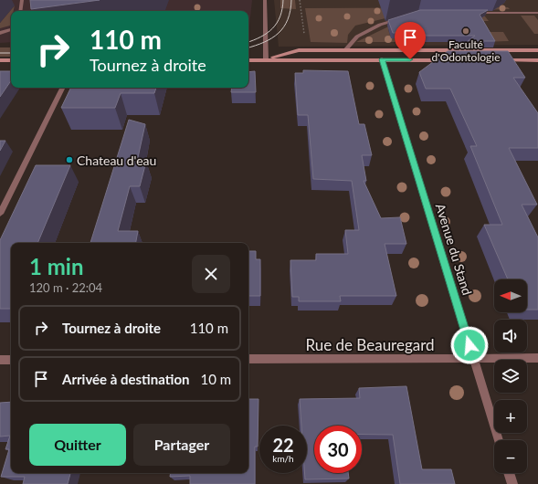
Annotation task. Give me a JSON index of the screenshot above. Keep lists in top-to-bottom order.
{
  "streets": {
    "street": ["Avenue du Stand", "Rue de Beauregard"]
  },
  "crossings": [
    ["Avenue du Stand", "Rue de Beauregard"]
  ],
  "places": ["Faculté d'Odontologie", "Chateau d'eau"],
  "north": "left",
  "page": {
    "turn": ["110 m", "Tournez à droite"],
    "heading": ["1 min", "120 m · 22:04"],
    "map_buttons": ["+", "−"],
    "list": [
      {
        "name": "Tournez à droite",
        "value": "110 m"
      },
      {
        "name": "Arrivée à destination",
        "value": "10 m"
      }
    ],
    "buttons": ["Quitter", "Partager"],
    "speed": "22 km/h",
    "limit": "30"
  }
}
